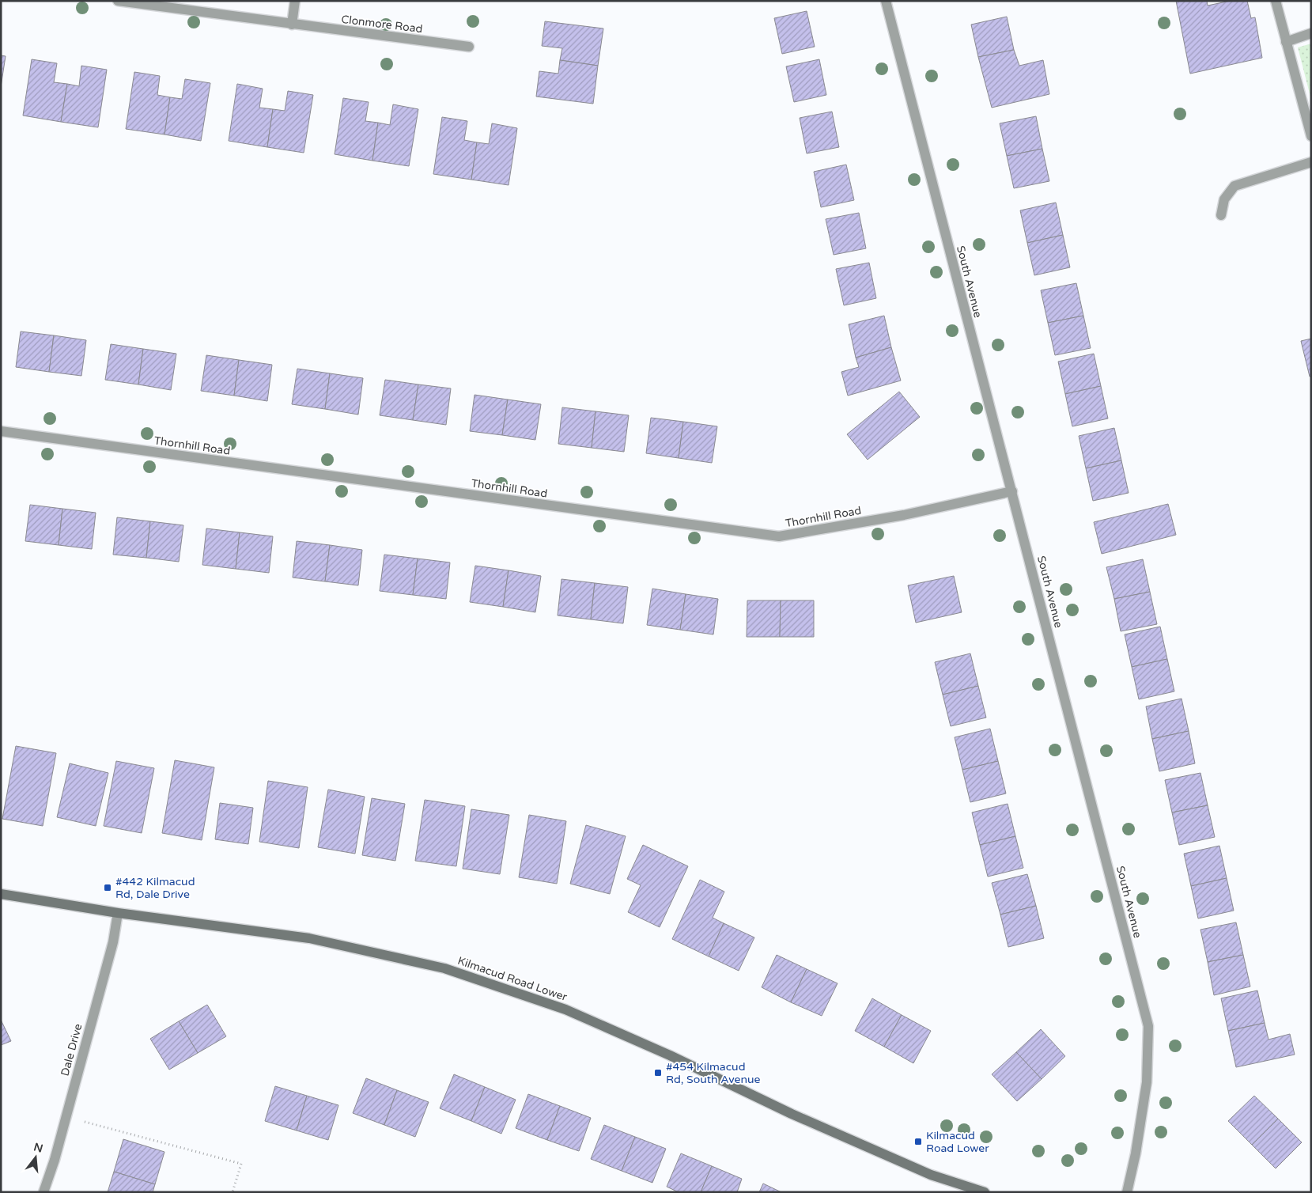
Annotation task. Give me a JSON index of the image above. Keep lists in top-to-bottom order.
{
  "streets": {
    "main road": ["Kilmacud Road Lower"],
    "street": [
      "Clonmore Road",
      "South Avenue",
      "Thornhill Road",
      "Dale Drive"
    ]
  },
  "crossings": [
    ["South Avenue", "Thornhill Road"],
    ["Kilmacud Road Lower", "Dale Drive"]
  ],
  "places": {
    "transit": ["#442 Kilmacud Rd, Dale Drive", "#454 Kilmacud Rd, South Avenue", "Kilmacud Road Lower"]
  },
  "north": "top"
}
